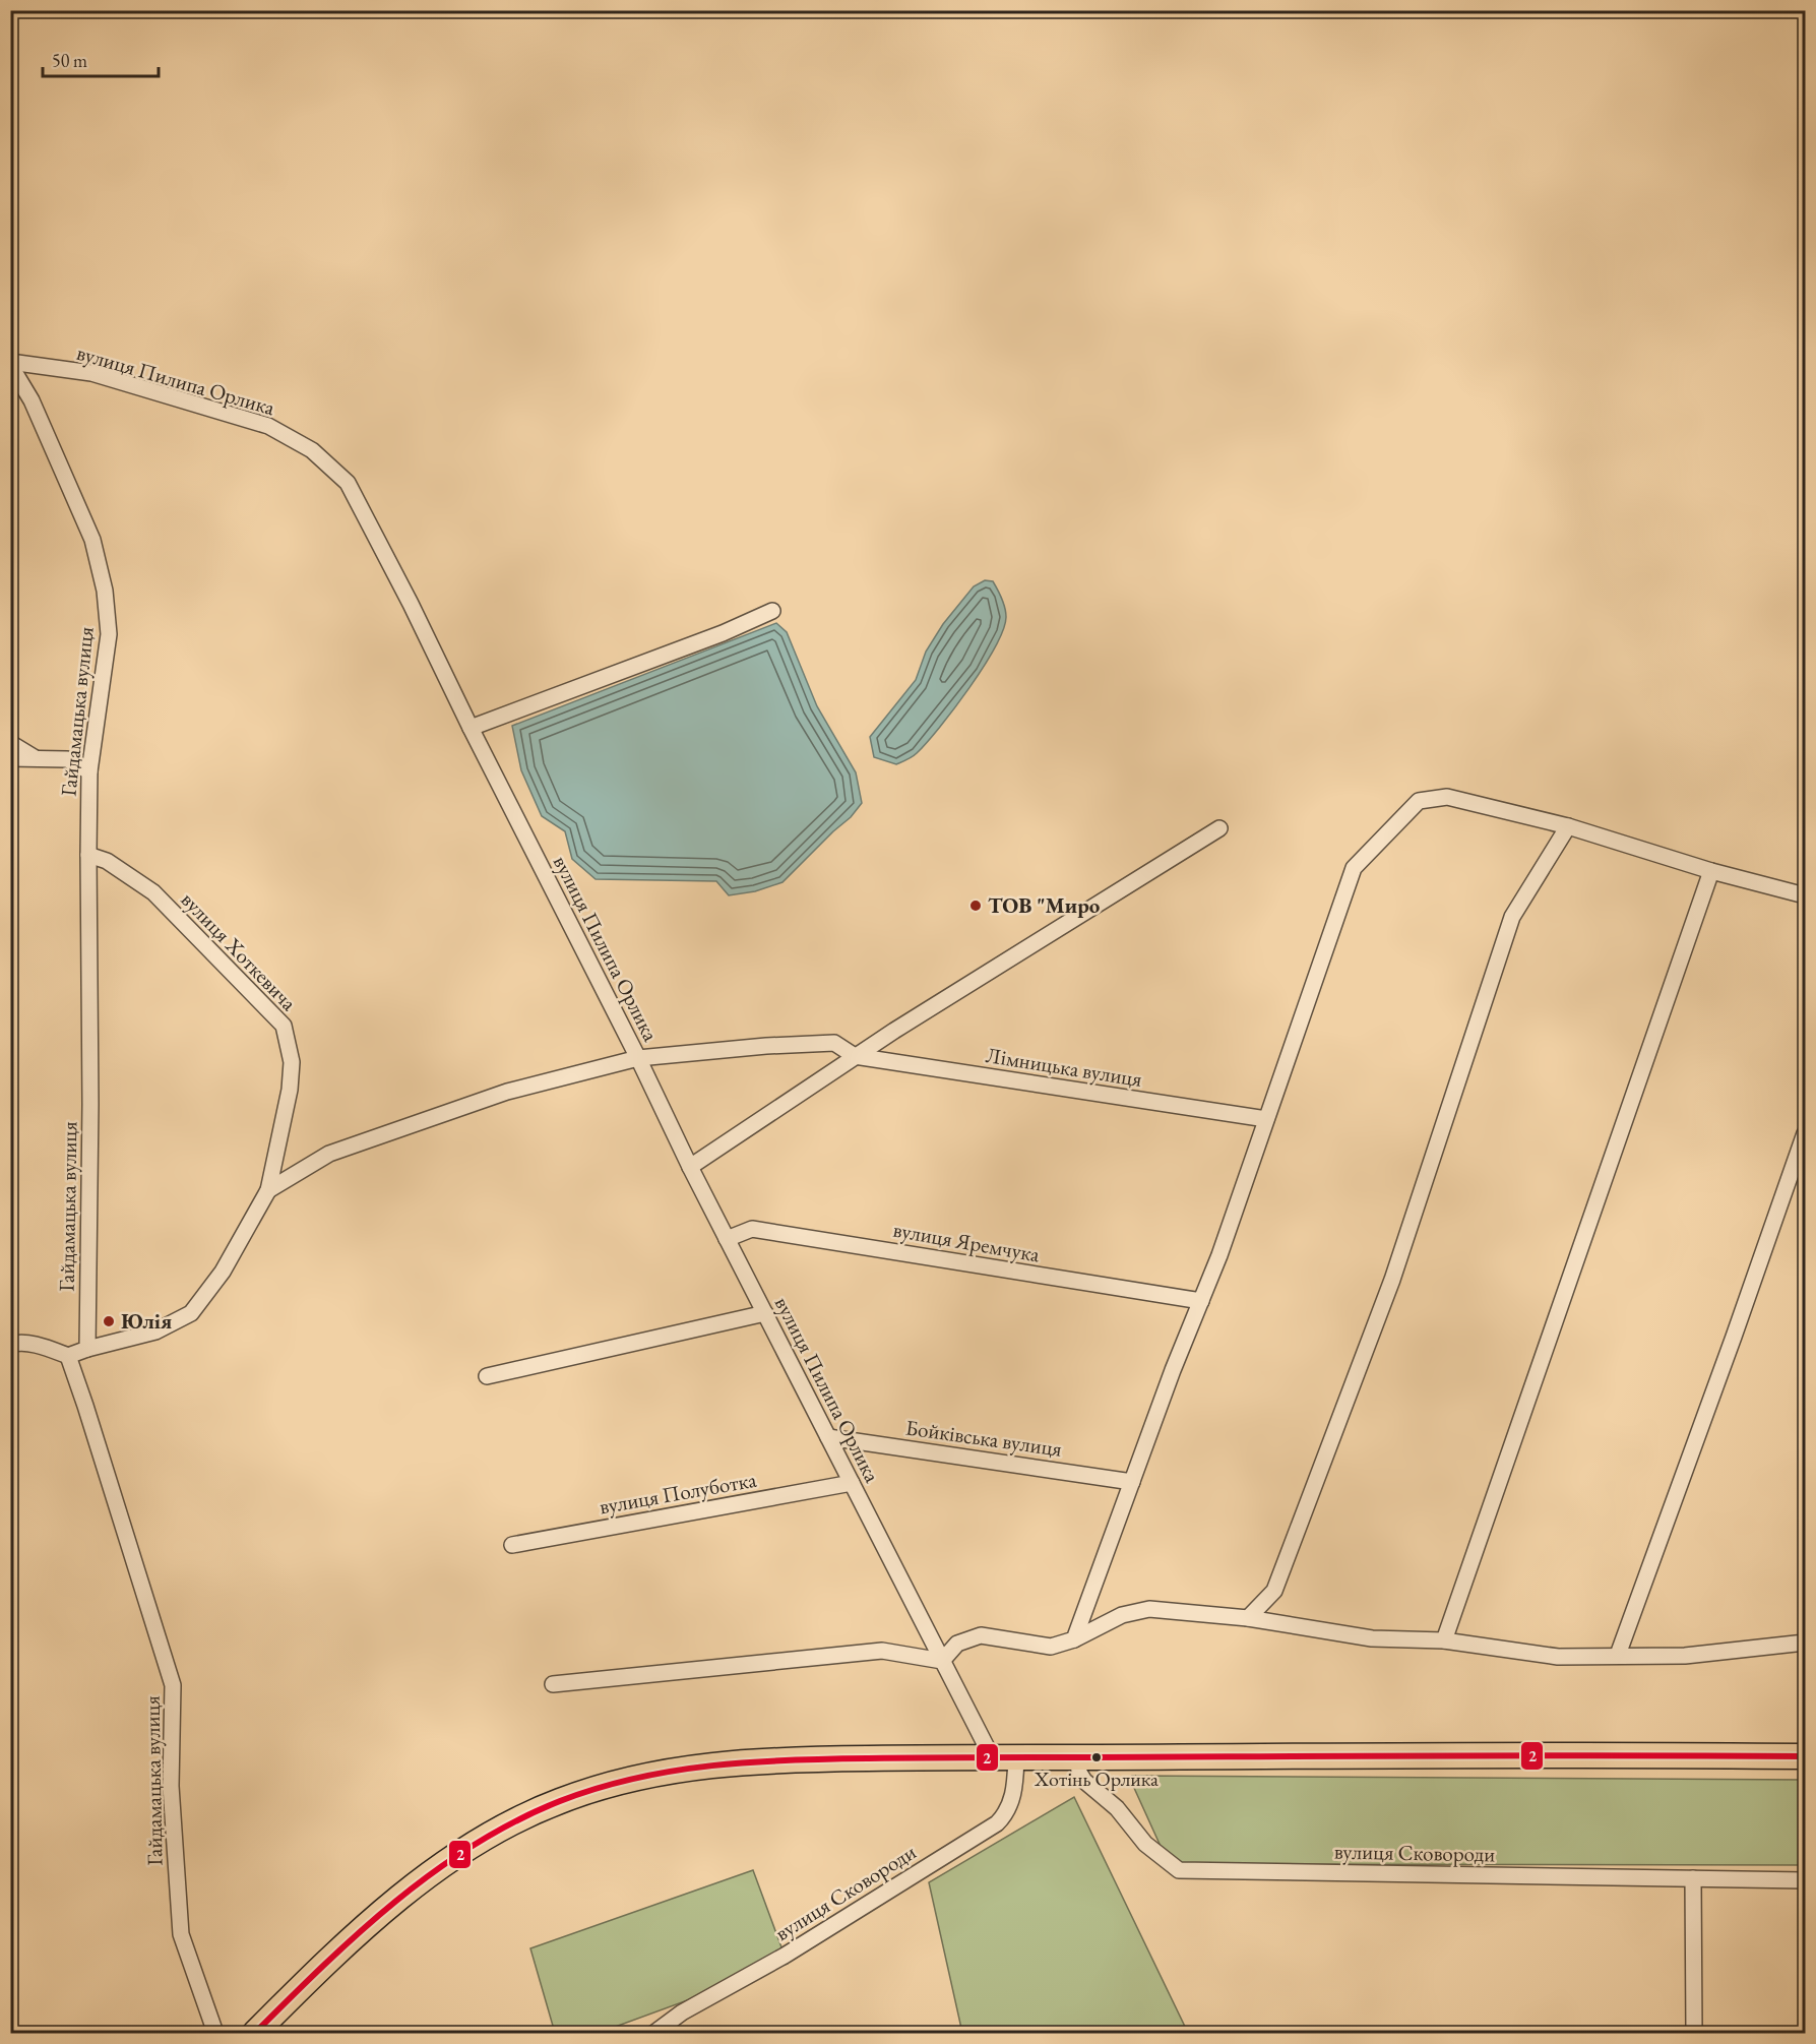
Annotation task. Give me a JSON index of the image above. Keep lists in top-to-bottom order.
{
  "streets": {
    "street": [
      "вулиця Пилипа Орлика",
      "Гайдамацька вулиця",
      "вулиця Хоткевича",
      "Лімницька вулиця",
      "вулиця Яремчука",
      "Бойківська вулиця",
      "вулиця Полуботка",
      "вулиця Сковороди"
    ]
  },
  "crossings": [
    ["вулиця Пилипа Орлика", "Гайдамацька вулиця"],
    ["вулиця Пилипа Орлика", "Лімницька вулиця"],
    ["вулиця Пилипа Орлика", "вулиця Яремчука"],
    ["вулиця Пилипа Орлика", "Бойківська вулиця"],
    ["вулиця Пилипа Орлика", "вулиця Полуботка"],
    ["вулиця Пилипа Орлика", "вулиця Сковороди"],
    ["Гайдамацька вулиця", "вулиця Хоткевича"],
    ["вулиця Хоткевича", "Лімницька вулиця"]
  ],
  "places": ["ТОВ \"Миро", "Юлія", "Хотінь Орлика"],
  "lines": ["transit line 2"],
  "scale_bar": "50 m"
}
